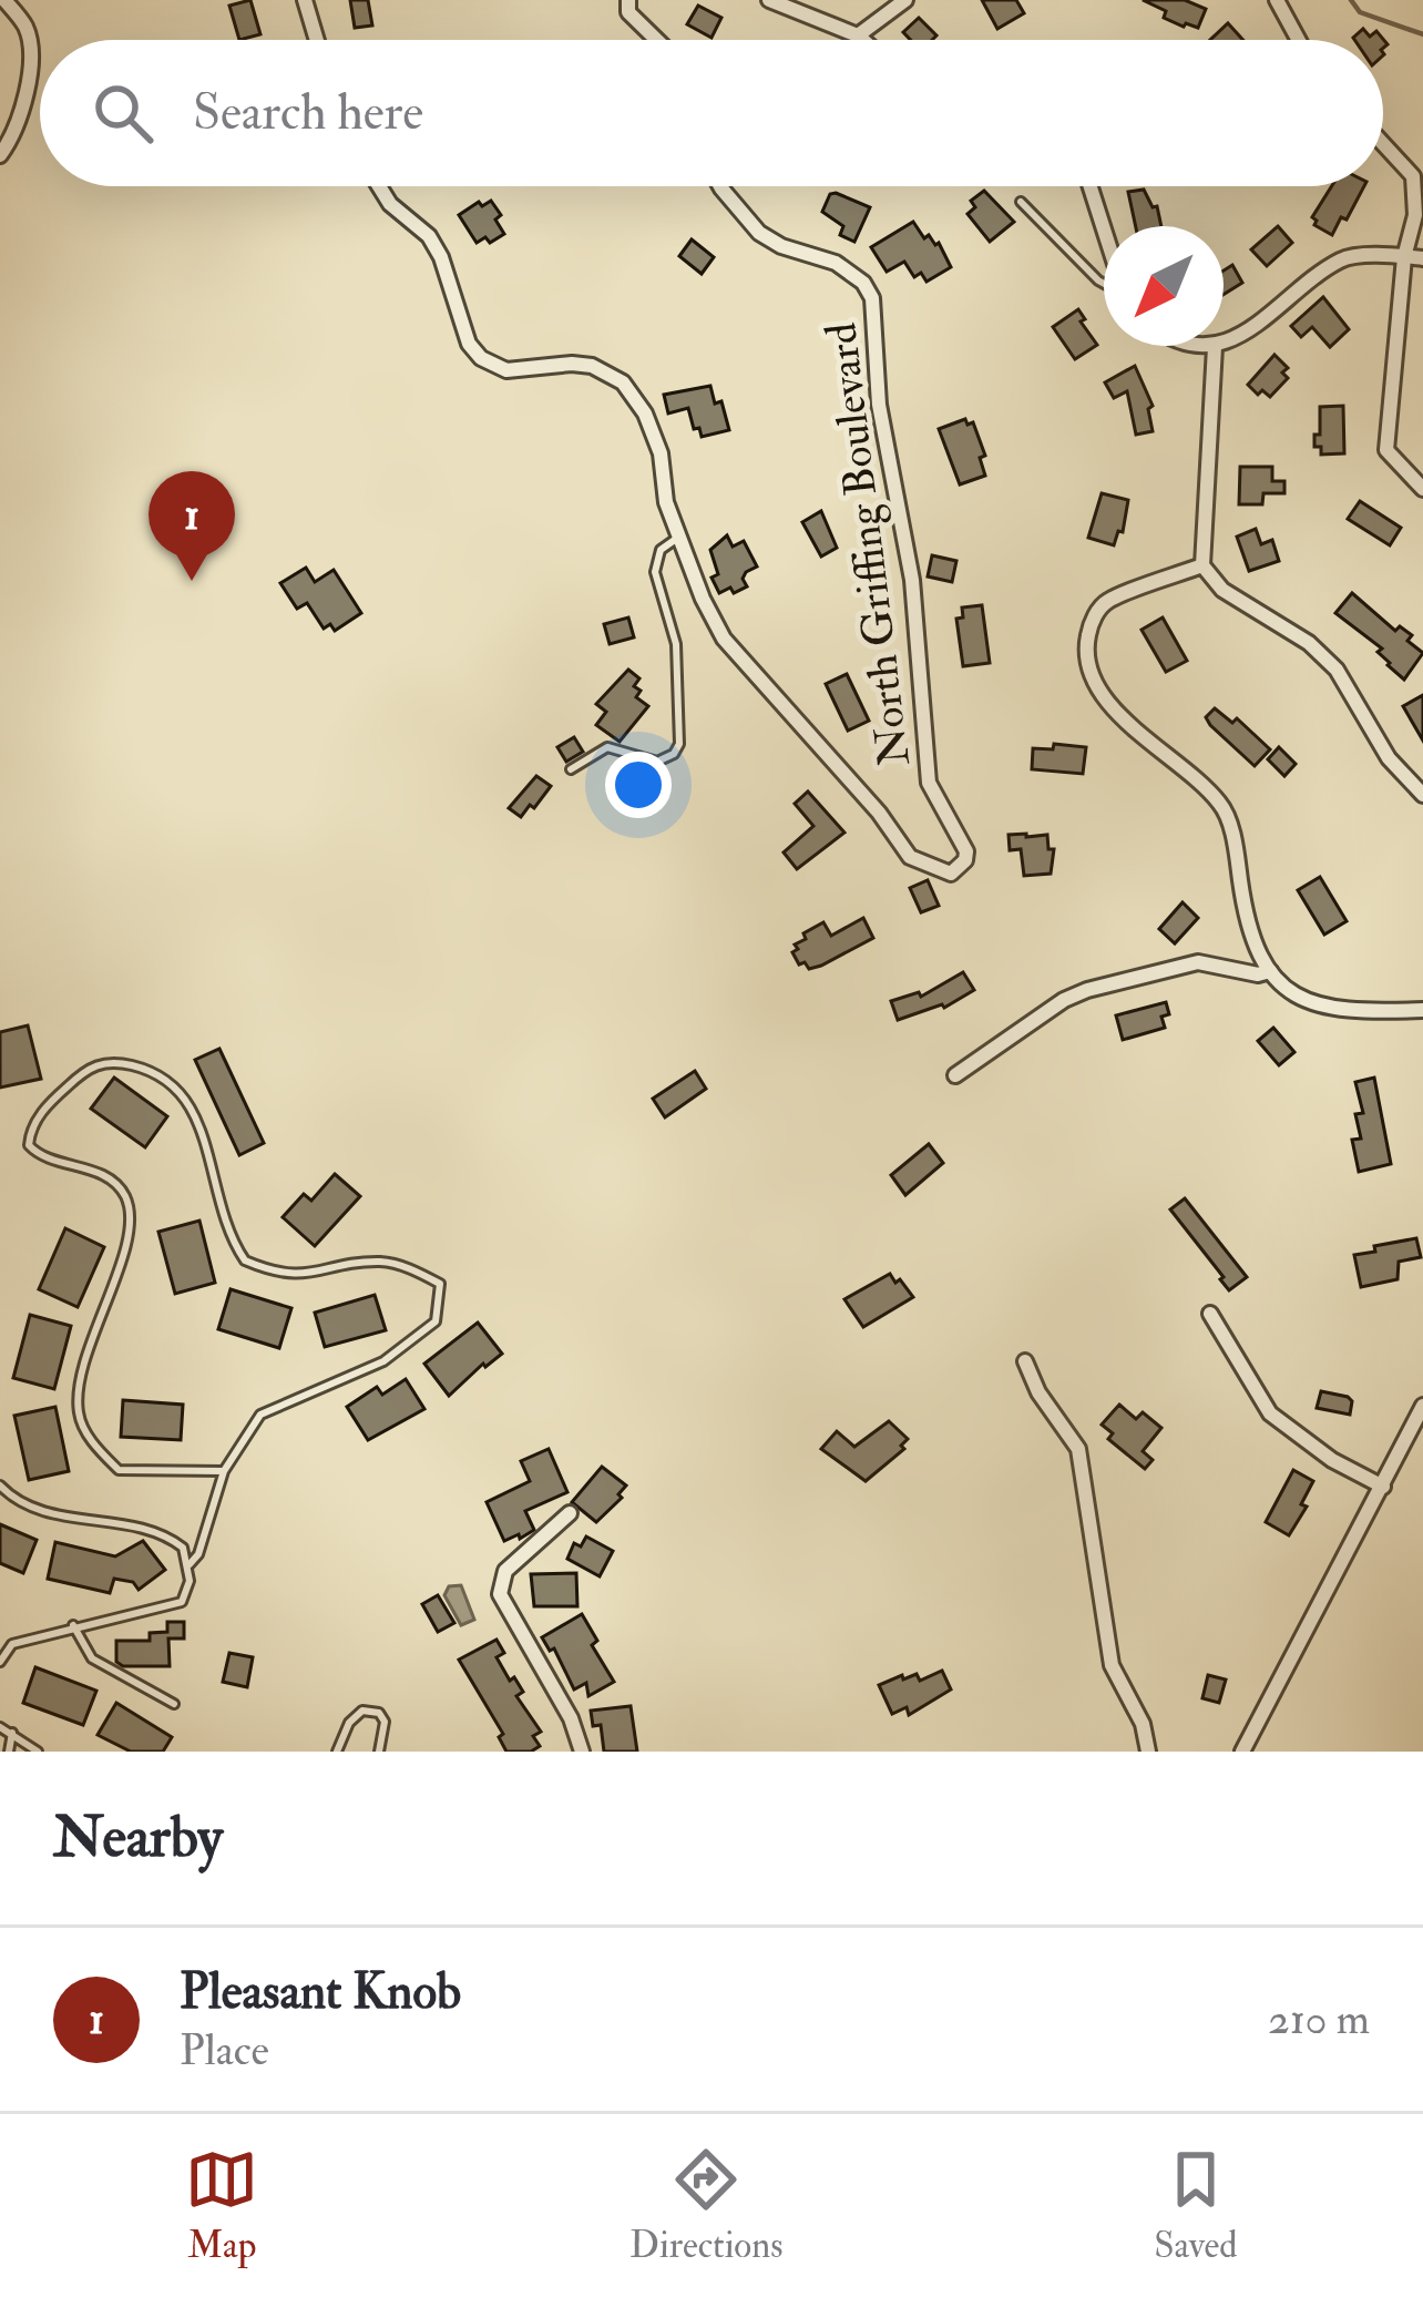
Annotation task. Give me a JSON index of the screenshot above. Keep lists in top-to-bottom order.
{
  "streets": {
    "street": ["North Griffing Boulevard"]
  },
  "north": "bottom left",
  "page": {
    "search": "Search here",
    "pins": "1",
    "heading": "Nearby",
    "list": [
      {
        "mark": "1",
        "name": "Pleasant Knob",
        "note": "Place",
        "value": "210 m"
      }
    ],
    "nav": ["Map", "Directions", "Saved"]
  }
}
